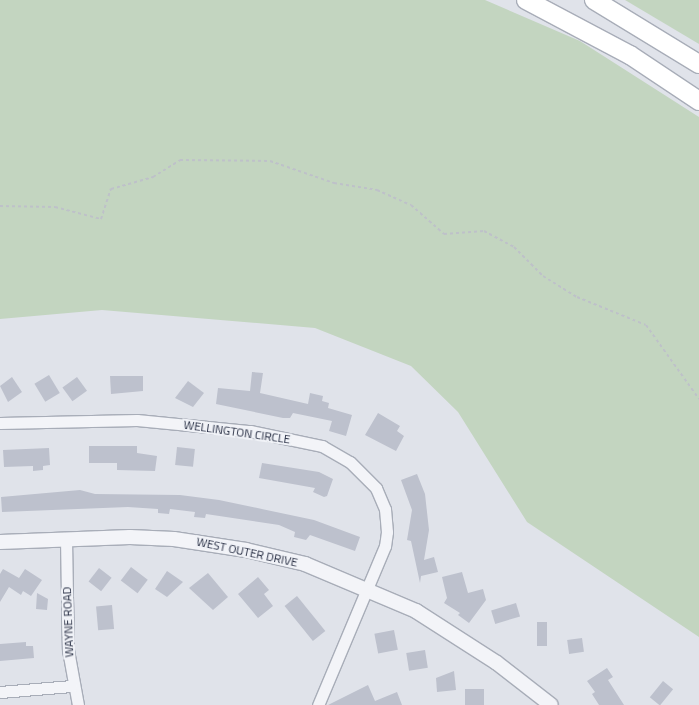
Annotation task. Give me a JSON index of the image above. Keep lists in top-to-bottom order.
{
  "streets": {
    "street": ["WELLINGTON CIRCLE", "WEST OUTER DRIVE", "WAYNE ROAD"]
  },
  "crossings": [
    ["WELLINGTON CIRCLE", "WEST OUTER DRIVE"],
    ["WEST OUTER DRIVE", "WAYNE ROAD"]
  ]
}
